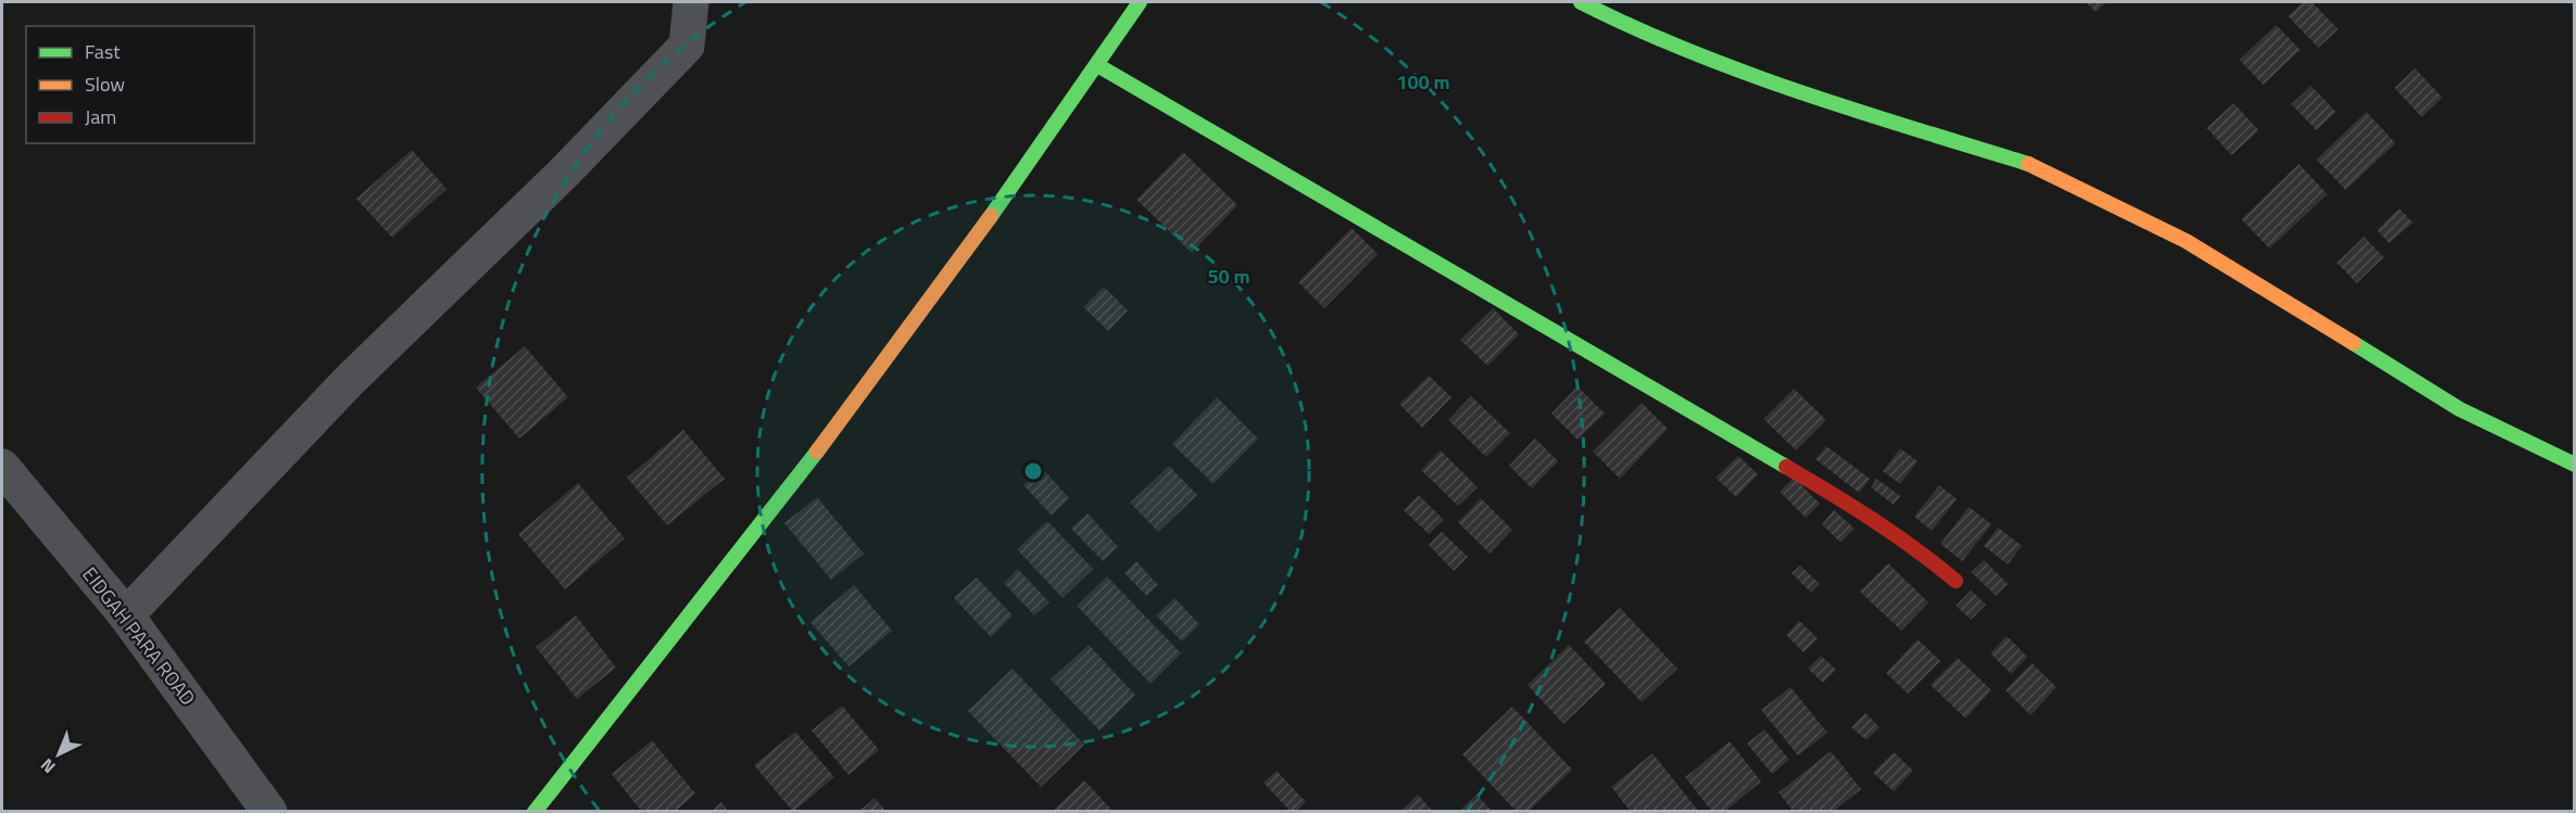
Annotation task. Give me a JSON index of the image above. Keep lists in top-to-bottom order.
{
  "streets": {
    "street": ["EIDGAH PARA ROAD"]
  },
  "legend": ["Fast", "Slow", "Jam"],
  "north": "bottom left",
  "rings": ["100 m", "50 m"]
}
